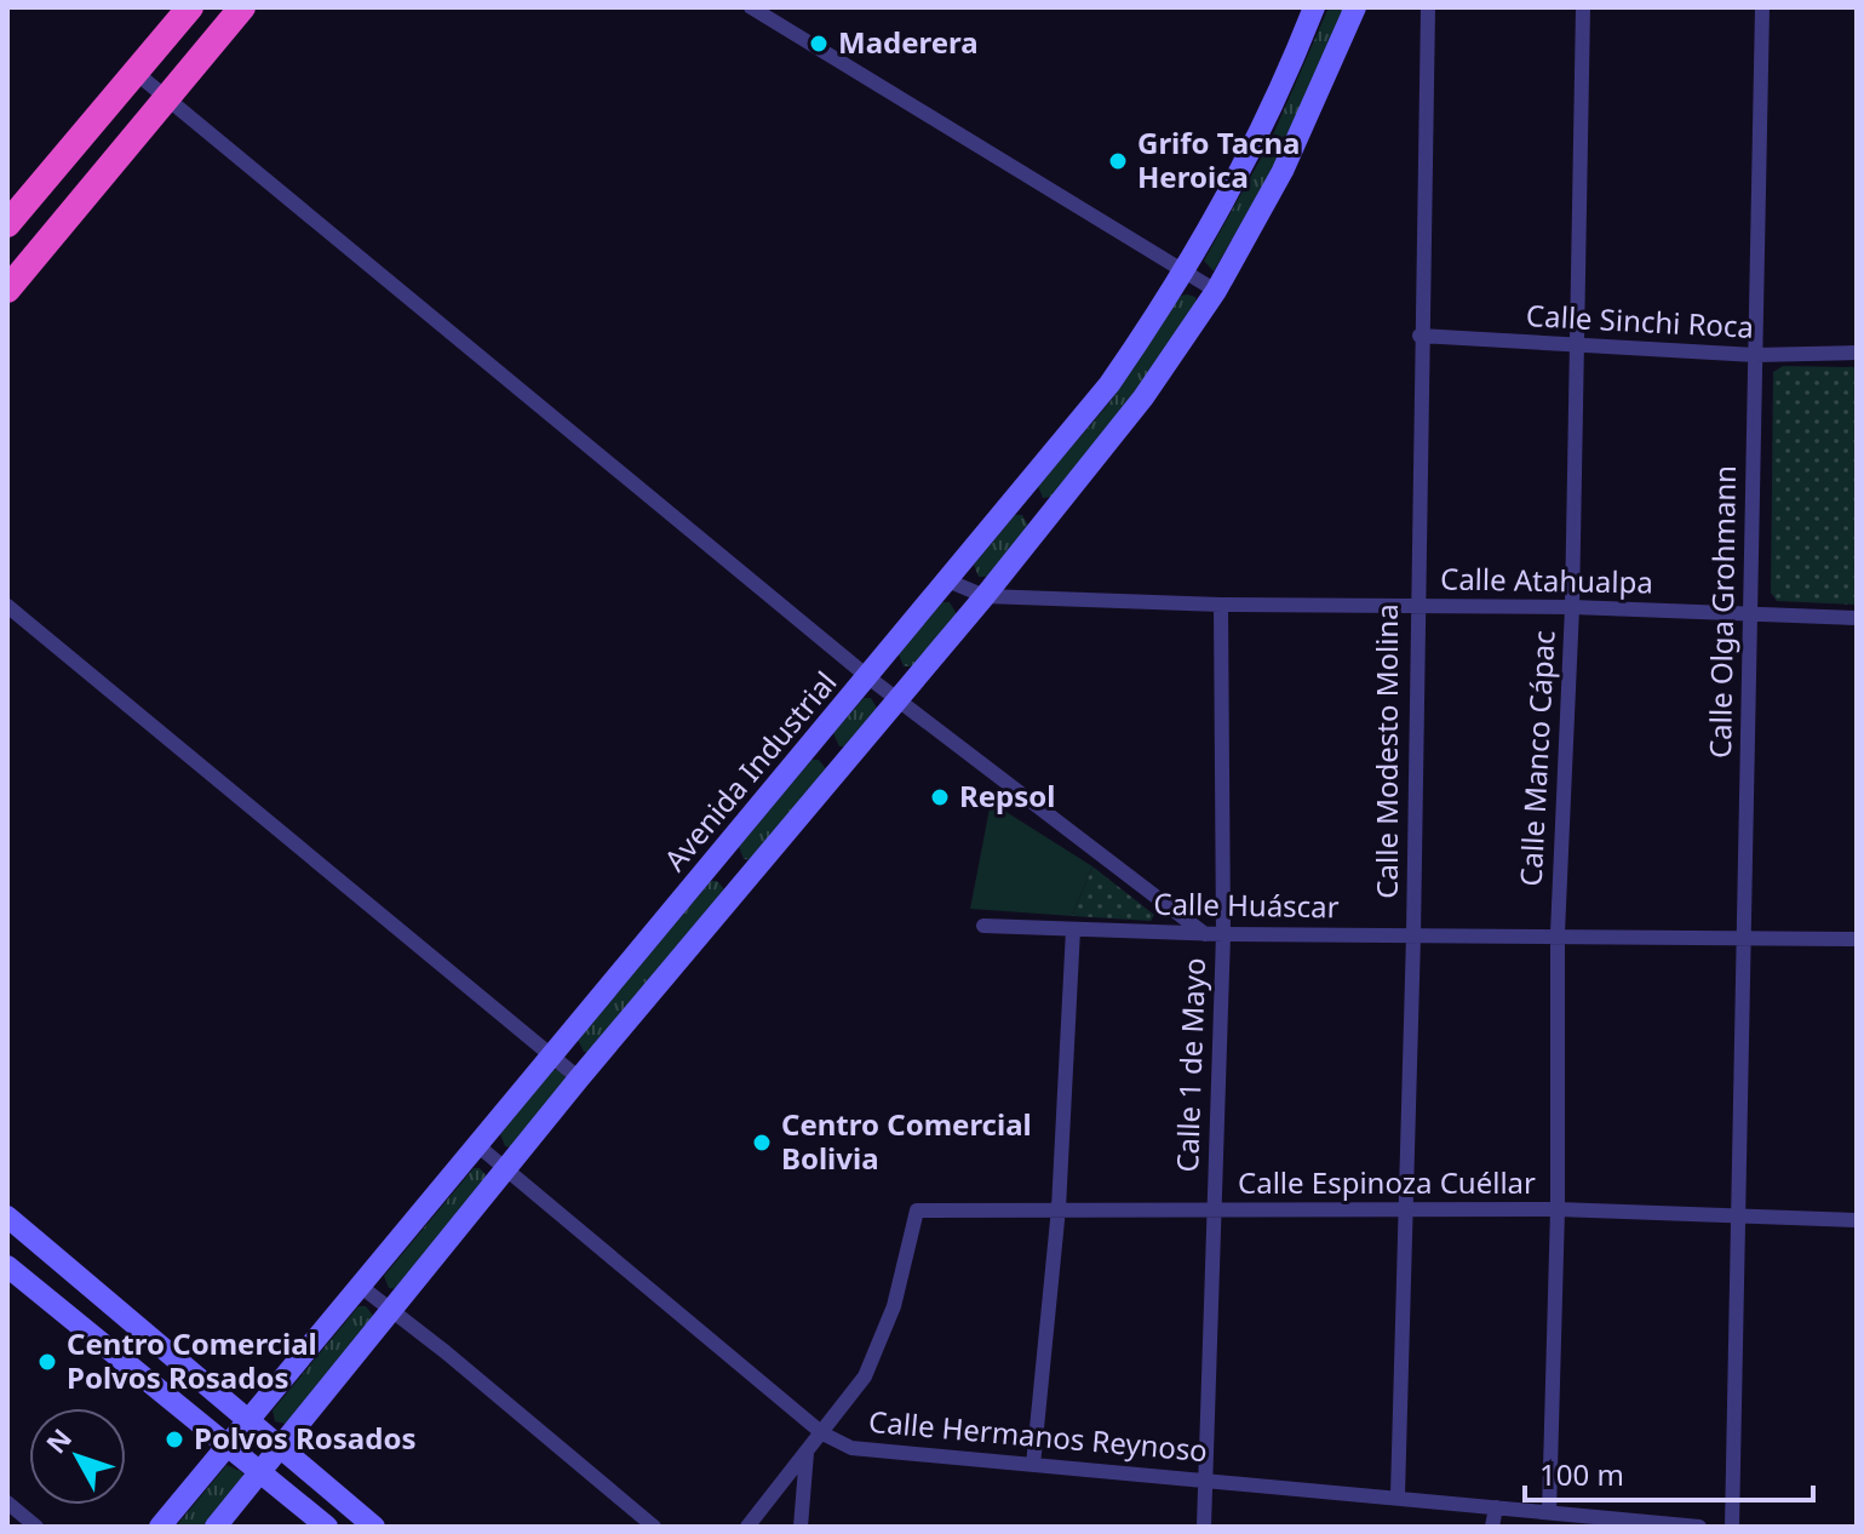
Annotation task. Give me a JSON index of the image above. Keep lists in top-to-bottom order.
{
  "streets": {
    "main road": ["Avenida Industrial"],
    "street": [
      "Calle Sinchi Roca",
      "Calle Atahualpa",
      "Calle Olga Grohmann",
      "Calle Modesto Molina",
      "Calle Manco Cápac",
      "Calle Huáscar",
      "Calle 1 de Mayo",
      "Calle Espinoza Cuéllar",
      "Calle Hermanos Reynoso"
    ]
  },
  "crossings": [
    ["Calle Sinchi Roca", "Calle Olga Grohmann"],
    ["Calle Sinchi Roca", "Calle Modesto Molina"],
    ["Calle Sinchi Roca", "Calle Manco Cápac"],
    ["Calle Atahualpa", "Calle Olga Grohmann"],
    ["Calle Atahualpa", "Calle Modesto Molina"],
    ["Calle Atahualpa", "Calle Manco Cápac"],
    ["Calle Atahualpa", "Avenida Industrial"],
    ["Calle Atahualpa", "Calle 1 de Mayo"],
    ["Calle Olga Grohmann", "Calle Huáscar"],
    ["Calle Olga Grohmann", "Calle Espinoza Cuéllar"],
    ["Calle Modesto Molina", "Calle Huáscar"],
    ["Calle Modesto Molina", "Calle Espinoza Cuéllar"],
    ["Calle Modesto Molina", "Calle Hermanos Reynoso"],
    ["Calle Manco Cápac", "Calle Huáscar"],
    ["Calle Manco Cápac", "Calle Espinoza Cuéllar"],
    ["Calle Manco Cápac", "Calle Hermanos Reynoso"],
    ["Avenida Industrial", "Calle Hermanos Reynoso"],
    ["Calle Huáscar", "Calle 1 de Mayo"],
    ["Calle 1 de Mayo", "Calle Espinoza Cuéllar"],
    ["Calle 1 de Mayo", "Calle Hermanos Reynoso"],
    ["Calle Espinoza Cuéllar", "Calle Hermanos Reynoso"]
  ],
  "places": [
    "Maderera",
    "Grifo Tacna Heroica",
    "Repsol",
    "Centro Comercial Bolivia",
    "Centro Comercial Polvos Rosados",
    "Polvos Rosados"
  ],
  "scale_bar": "100 m",
  "north": "top left"
}
